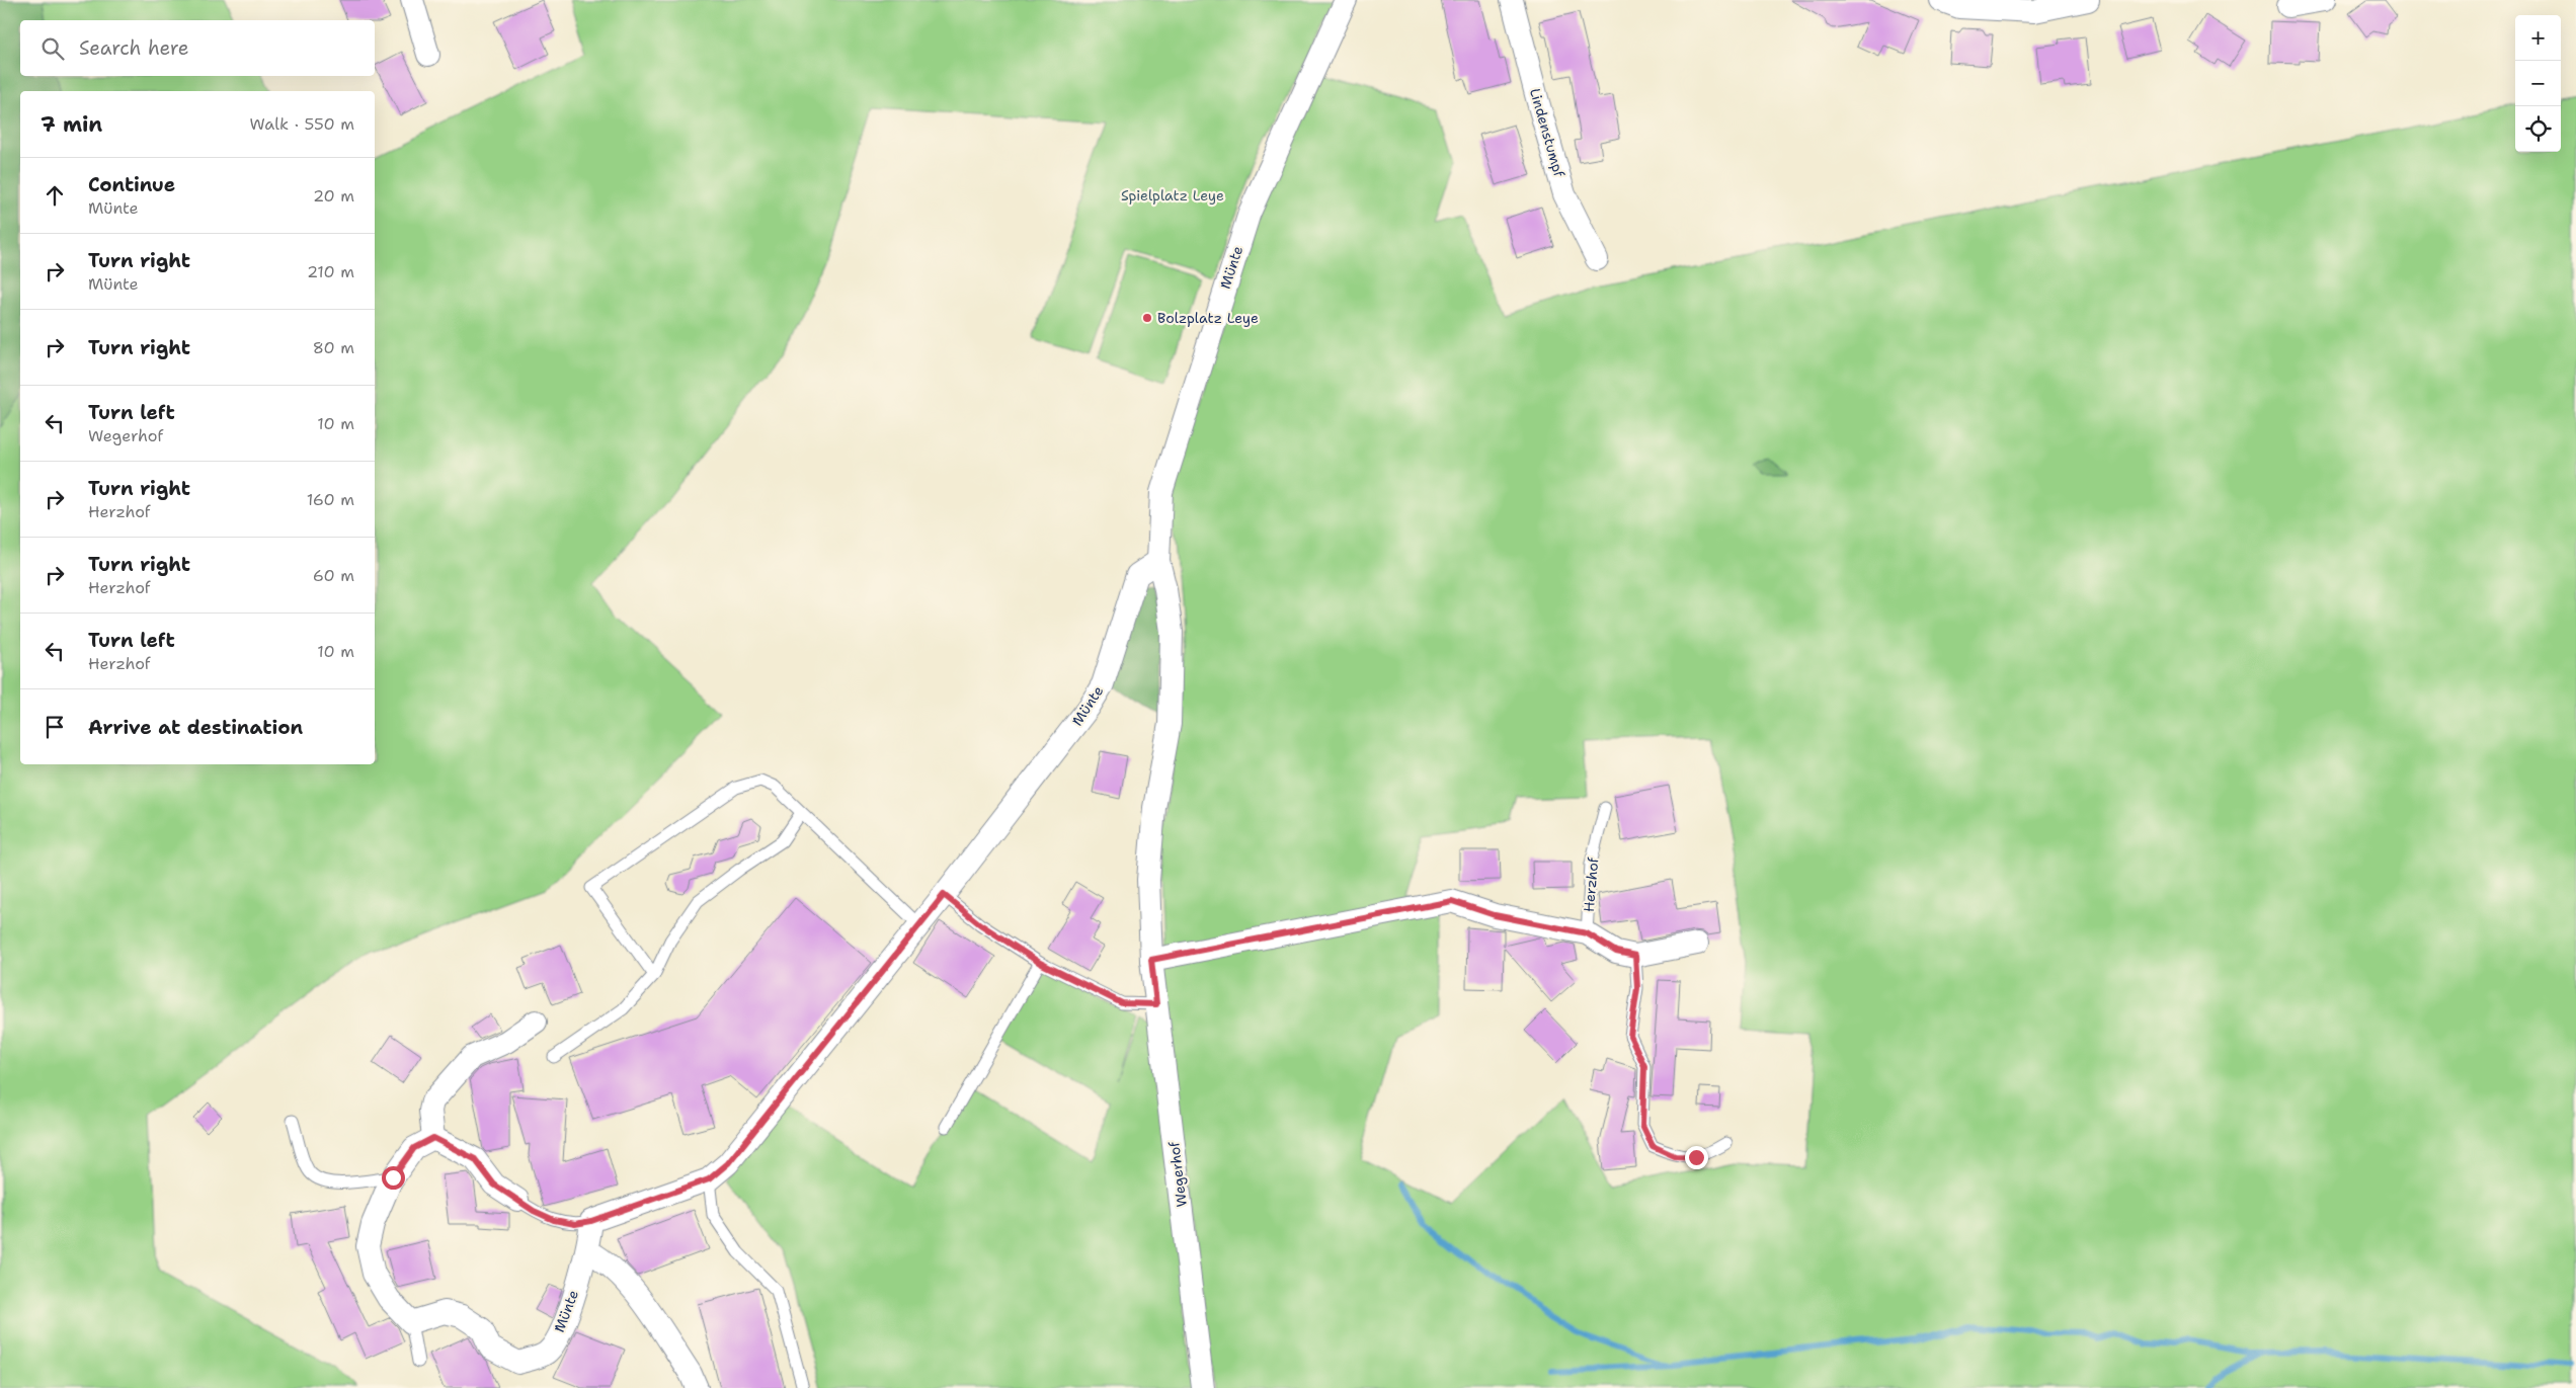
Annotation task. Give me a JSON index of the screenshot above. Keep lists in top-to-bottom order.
{
  "streets": {
    "street": [
      "Lindenstumpf",
      "Münte",
      "Herzhof",
      "Wegerhof"
    ]
  },
  "crossings": [
    ["Münte", "Wegerhof"],
    ["Herzhof", "Wegerhof"]
  ],
  "parks": ["Spielplatz Leye"],
  "places": ["Bolzplatz Leye"],
  "page": {
    "map_buttons": ["+", "−"],
    "search": "Search here",
    "heading": ["7 min", "Walk · 550 m"],
    "list": [
      ["Continue", "Münte", "20 m"],
      ["Turn right", "Münte", "210 m"],
      ["Turn right", "80 m"],
      ["Turn left", "Wegerhof", "10 m"],
      ["Turn right", "Herzhof", "160 m"],
      ["Turn right", "Herzhof", "60 m"],
      ["Turn left", "Herzhof", "10 m"],
      "Arrive at destination"
    ]
  }
}
